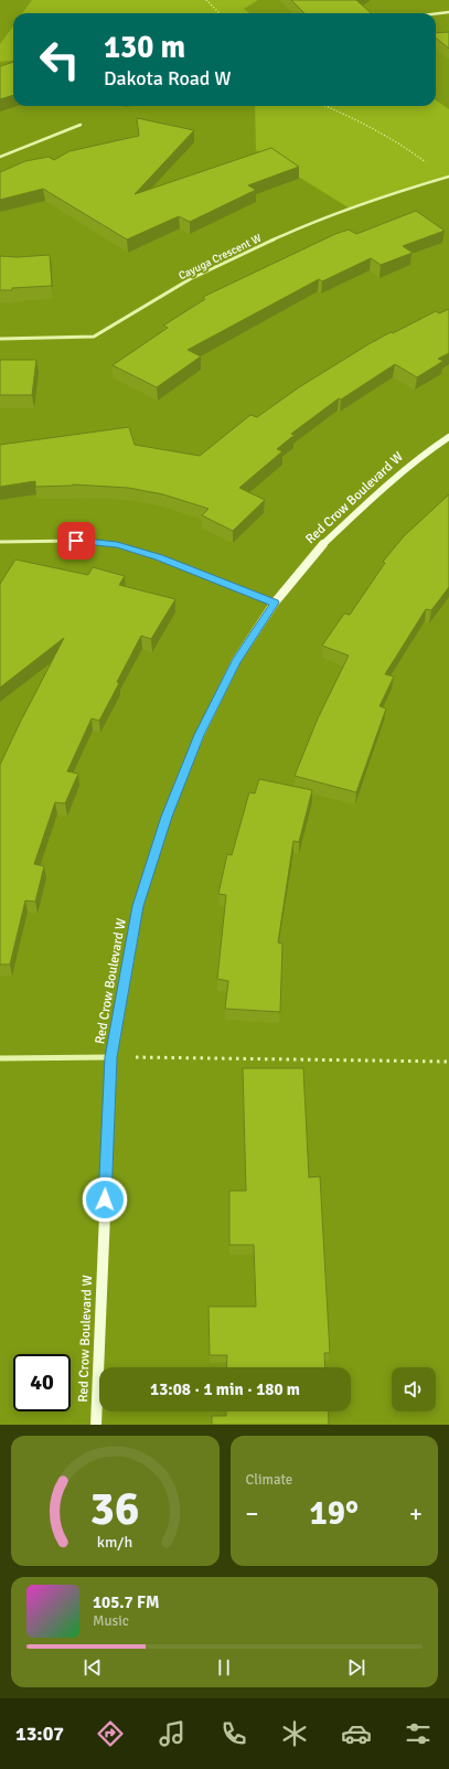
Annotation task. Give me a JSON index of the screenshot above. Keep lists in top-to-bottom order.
{
  "streets": {
    "street": ["Cayuga Crescent W", "Red Crow Boulevard W"]
  },
  "page": {
    "turn": ["130 m", "Dakota Road W"],
    "limit": "40",
    "trip": "13:08 · 1 min · 180 m",
    "tile": "Climate",
    "heat": ["−", "19°", "+"],
    "song": ["105.7 FM", "Music"],
    "tabs": "13:07",
    "gauge": ["36", "km/h"]
  }
}
